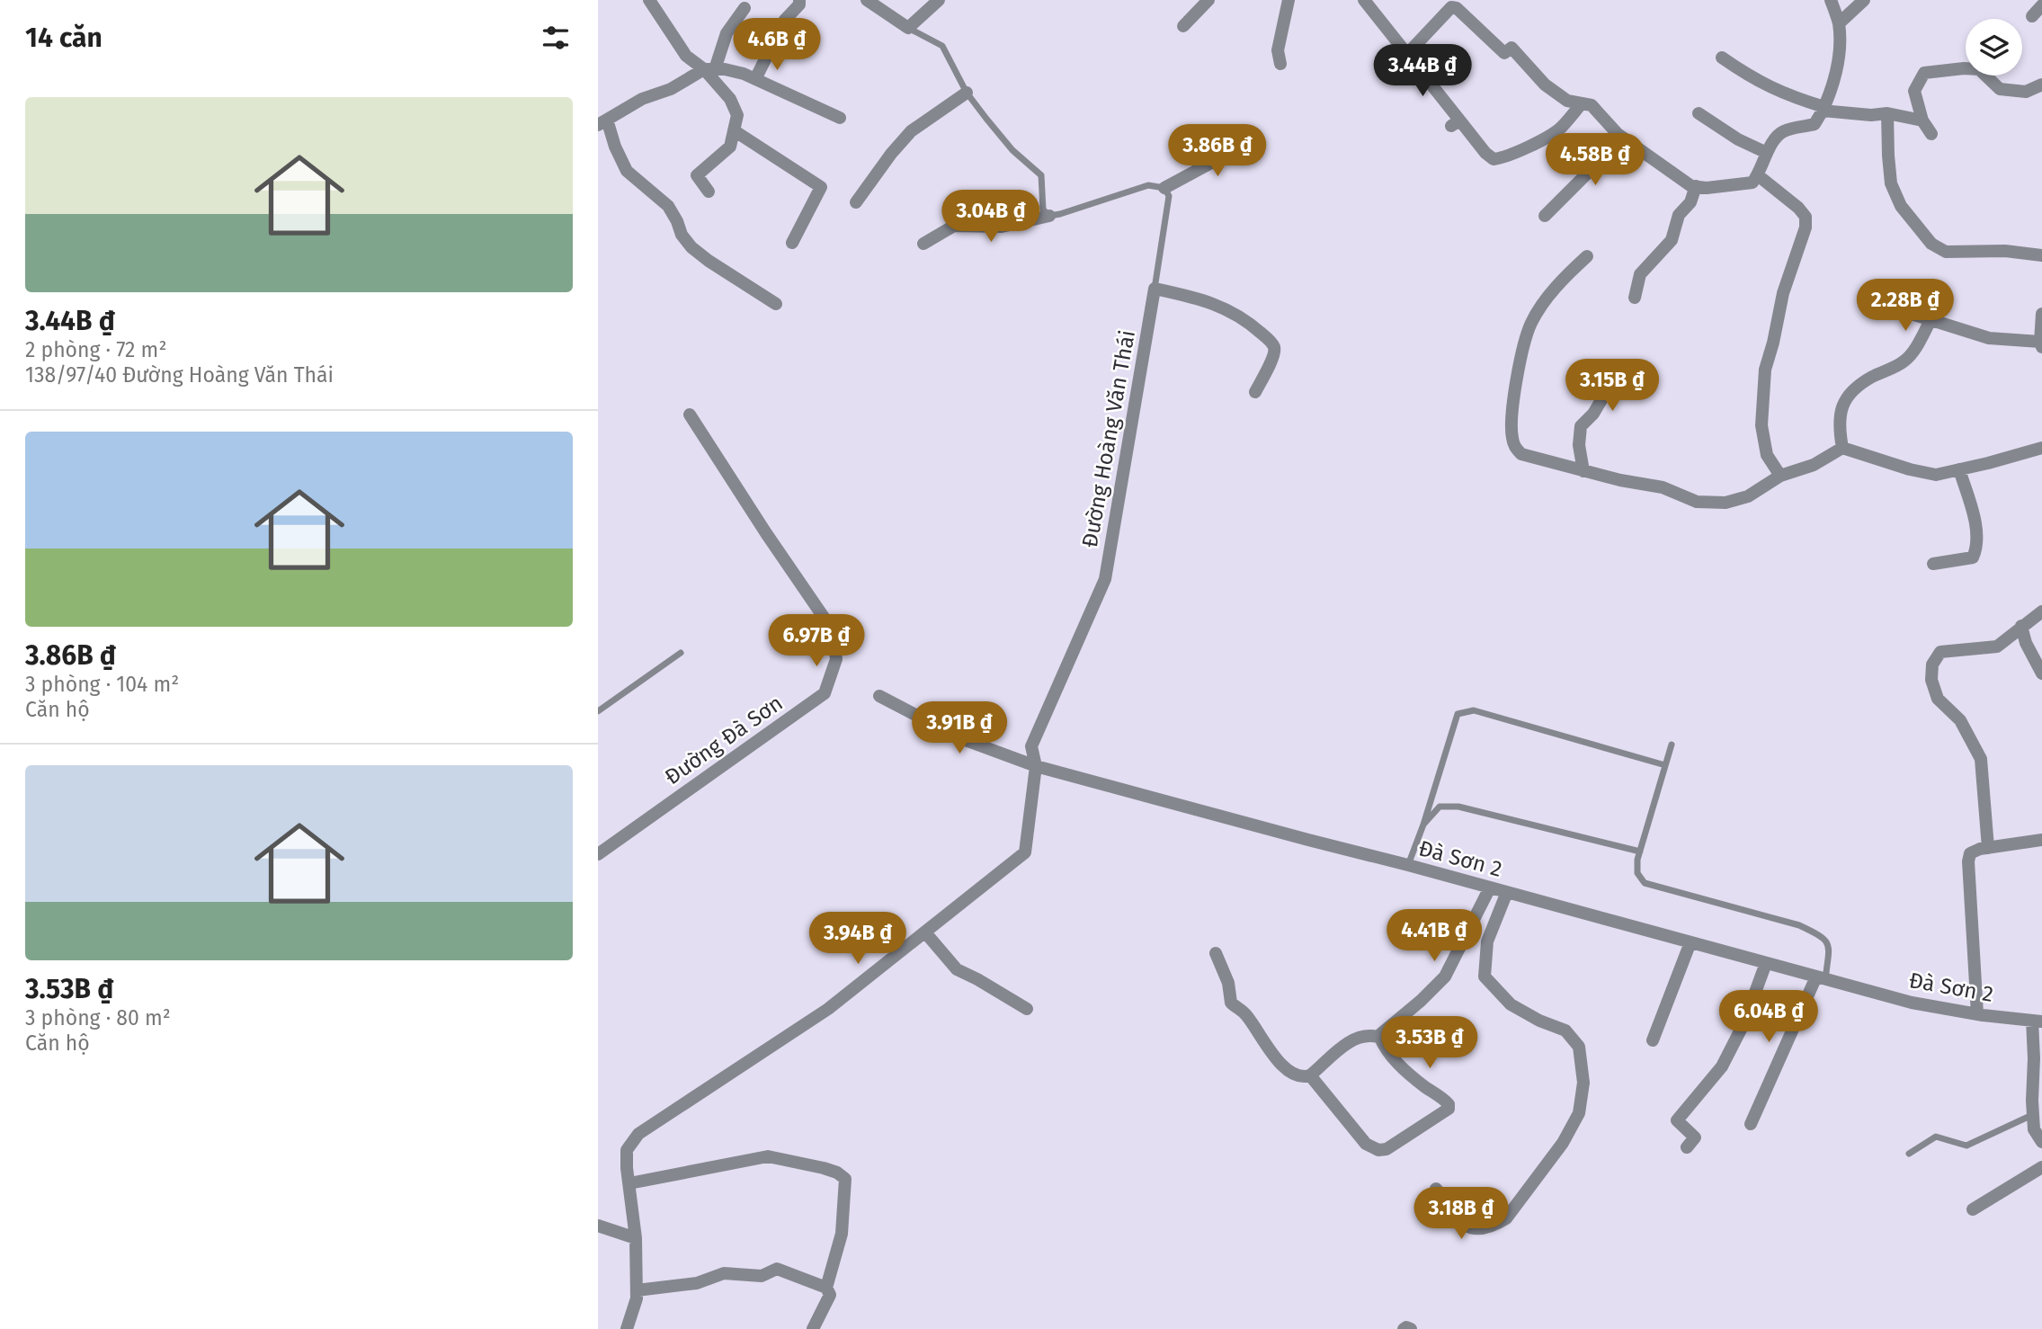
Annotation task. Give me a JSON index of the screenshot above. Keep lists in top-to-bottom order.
{
  "streets": {
    "street": ["Đường Hoàng Văn Thái", "Đường Đà Sơn", "Đà Sơn 2"]
  },
  "crossings": [
    ["Đường Hoàng Văn Thái", "Đà Sơn 2"]
  ],
  "page": {
    "heading": "14 căn",
    "price": [
      "4.6B ₫",
      "3.44B ₫",
      "3.86B ₫",
      "4.58B ₫",
      "3.04B ₫",
      "2.28B ₫",
      "3.15B ₫",
      "6.97B ₫",
      "3.91B ₫",
      "4.41B ₫",
      "3.94B ₫",
      "6.04B ₫",
      "3.53B ₫",
      "3.18B ₫"
    ],
    "list": [
      {
        "name": "3.44B ₫",
        "note": "2 phòng · 72 m² · 138/97/40 Đường Hoàng Văn Thái"
      },
      {
        "name": "3.86B ₫",
        "note": "3 phòng · 104 m² · Căn hộ"
      },
      {
        "name": "3.53B ₫",
        "note": "3 phòng · 80 m² · Căn hộ"
      }
    ]
  }
}
